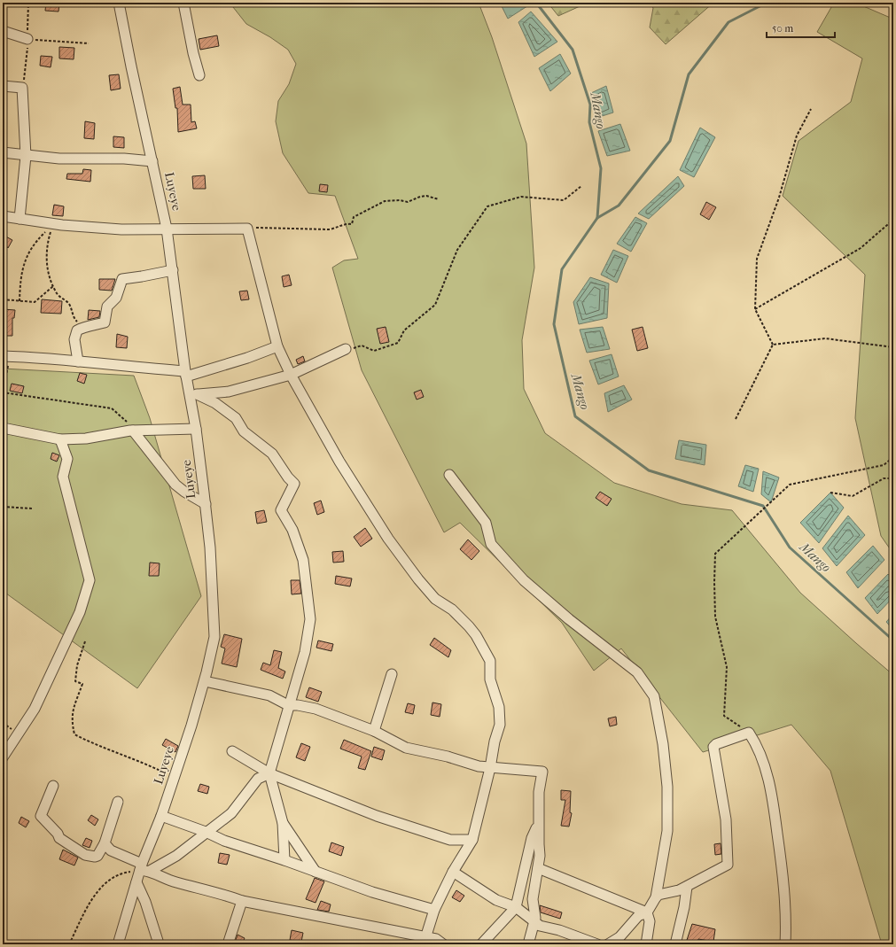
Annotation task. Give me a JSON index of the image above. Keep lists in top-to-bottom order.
{
  "streets": {
    "street": ["Luyeye"]
  },
  "water": ["Mango"],
  "scale_bar": "50 m"
}
